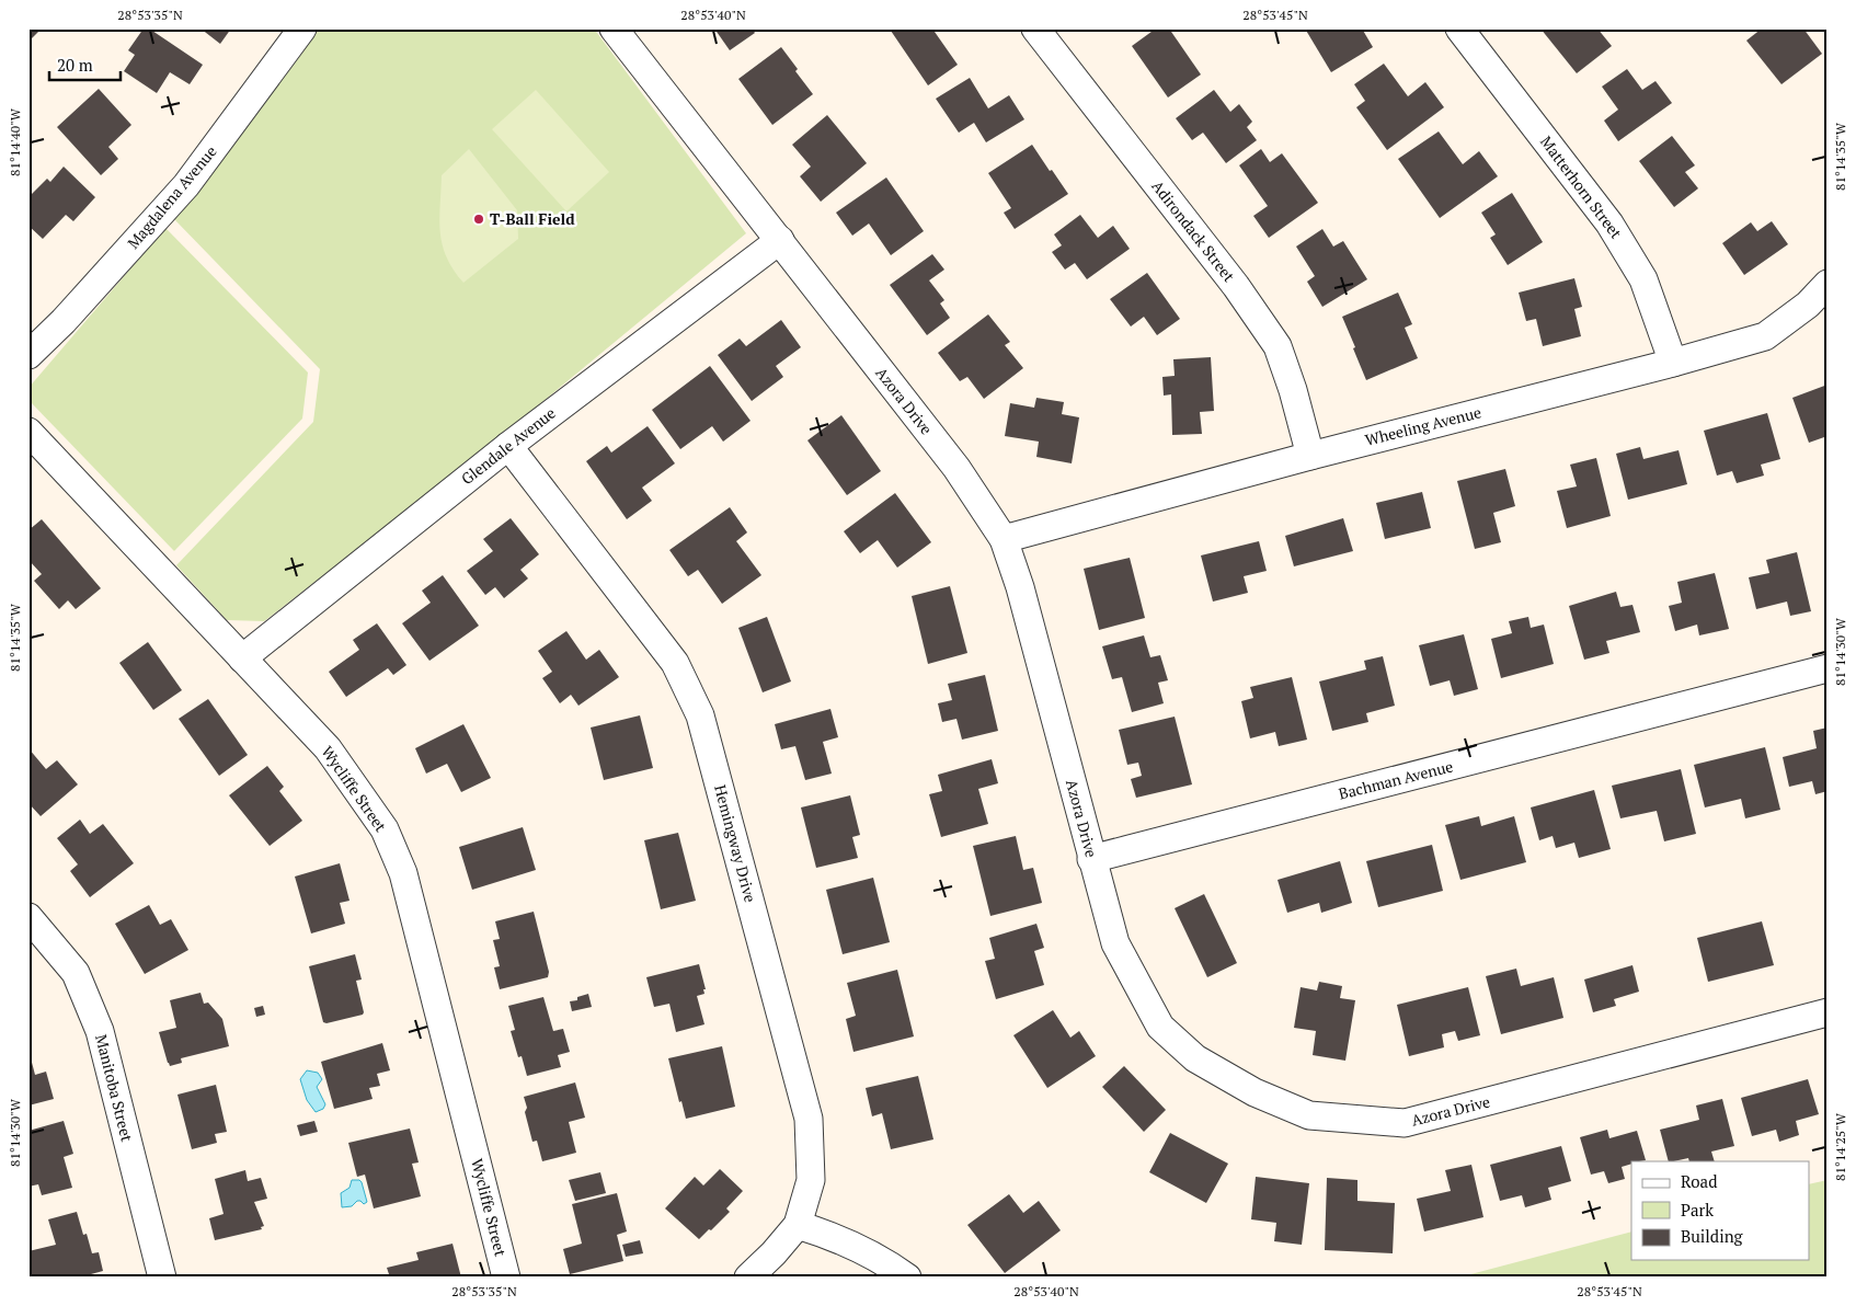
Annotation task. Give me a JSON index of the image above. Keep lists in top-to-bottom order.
{
  "streets": {
    "street": [
      "Matterhorn Street",
      "Magdalena Avenue",
      "Adirondack Street",
      "Azora Drive",
      "Wheeling Avenue",
      "Glendale Avenue",
      "Bachman Avenue",
      "Wycliffe Street",
      "Hemingway Drive",
      "Manitoba Street"
    ]
  },
  "crossings": [
    ["Matterhorn Street", "Wheeling Avenue"],
    ["Adirondack Street", "Wheeling Avenue"],
    ["Azora Drive", "Wheeling Avenue"],
    ["Azora Drive", "Glendale Avenue"],
    ["Azora Drive", "Bachman Avenue"],
    ["Glendale Avenue", "Wycliffe Street"],
    ["Glendale Avenue", "Hemingway Drive"]
  ],
  "places": ["T-Ball Field"],
  "legend": ["Road", "Park", "Building"],
  "scale_bar": "20 m",
  "coordinates": [
    "28°53'35\"N",
    "28°53'40\"N",
    "28°53'45\"N",
    "81°14'40\"W",
    "81°14'35\"W",
    "81°14'30\"W",
    "81°14'25\"W"
  ]
}
